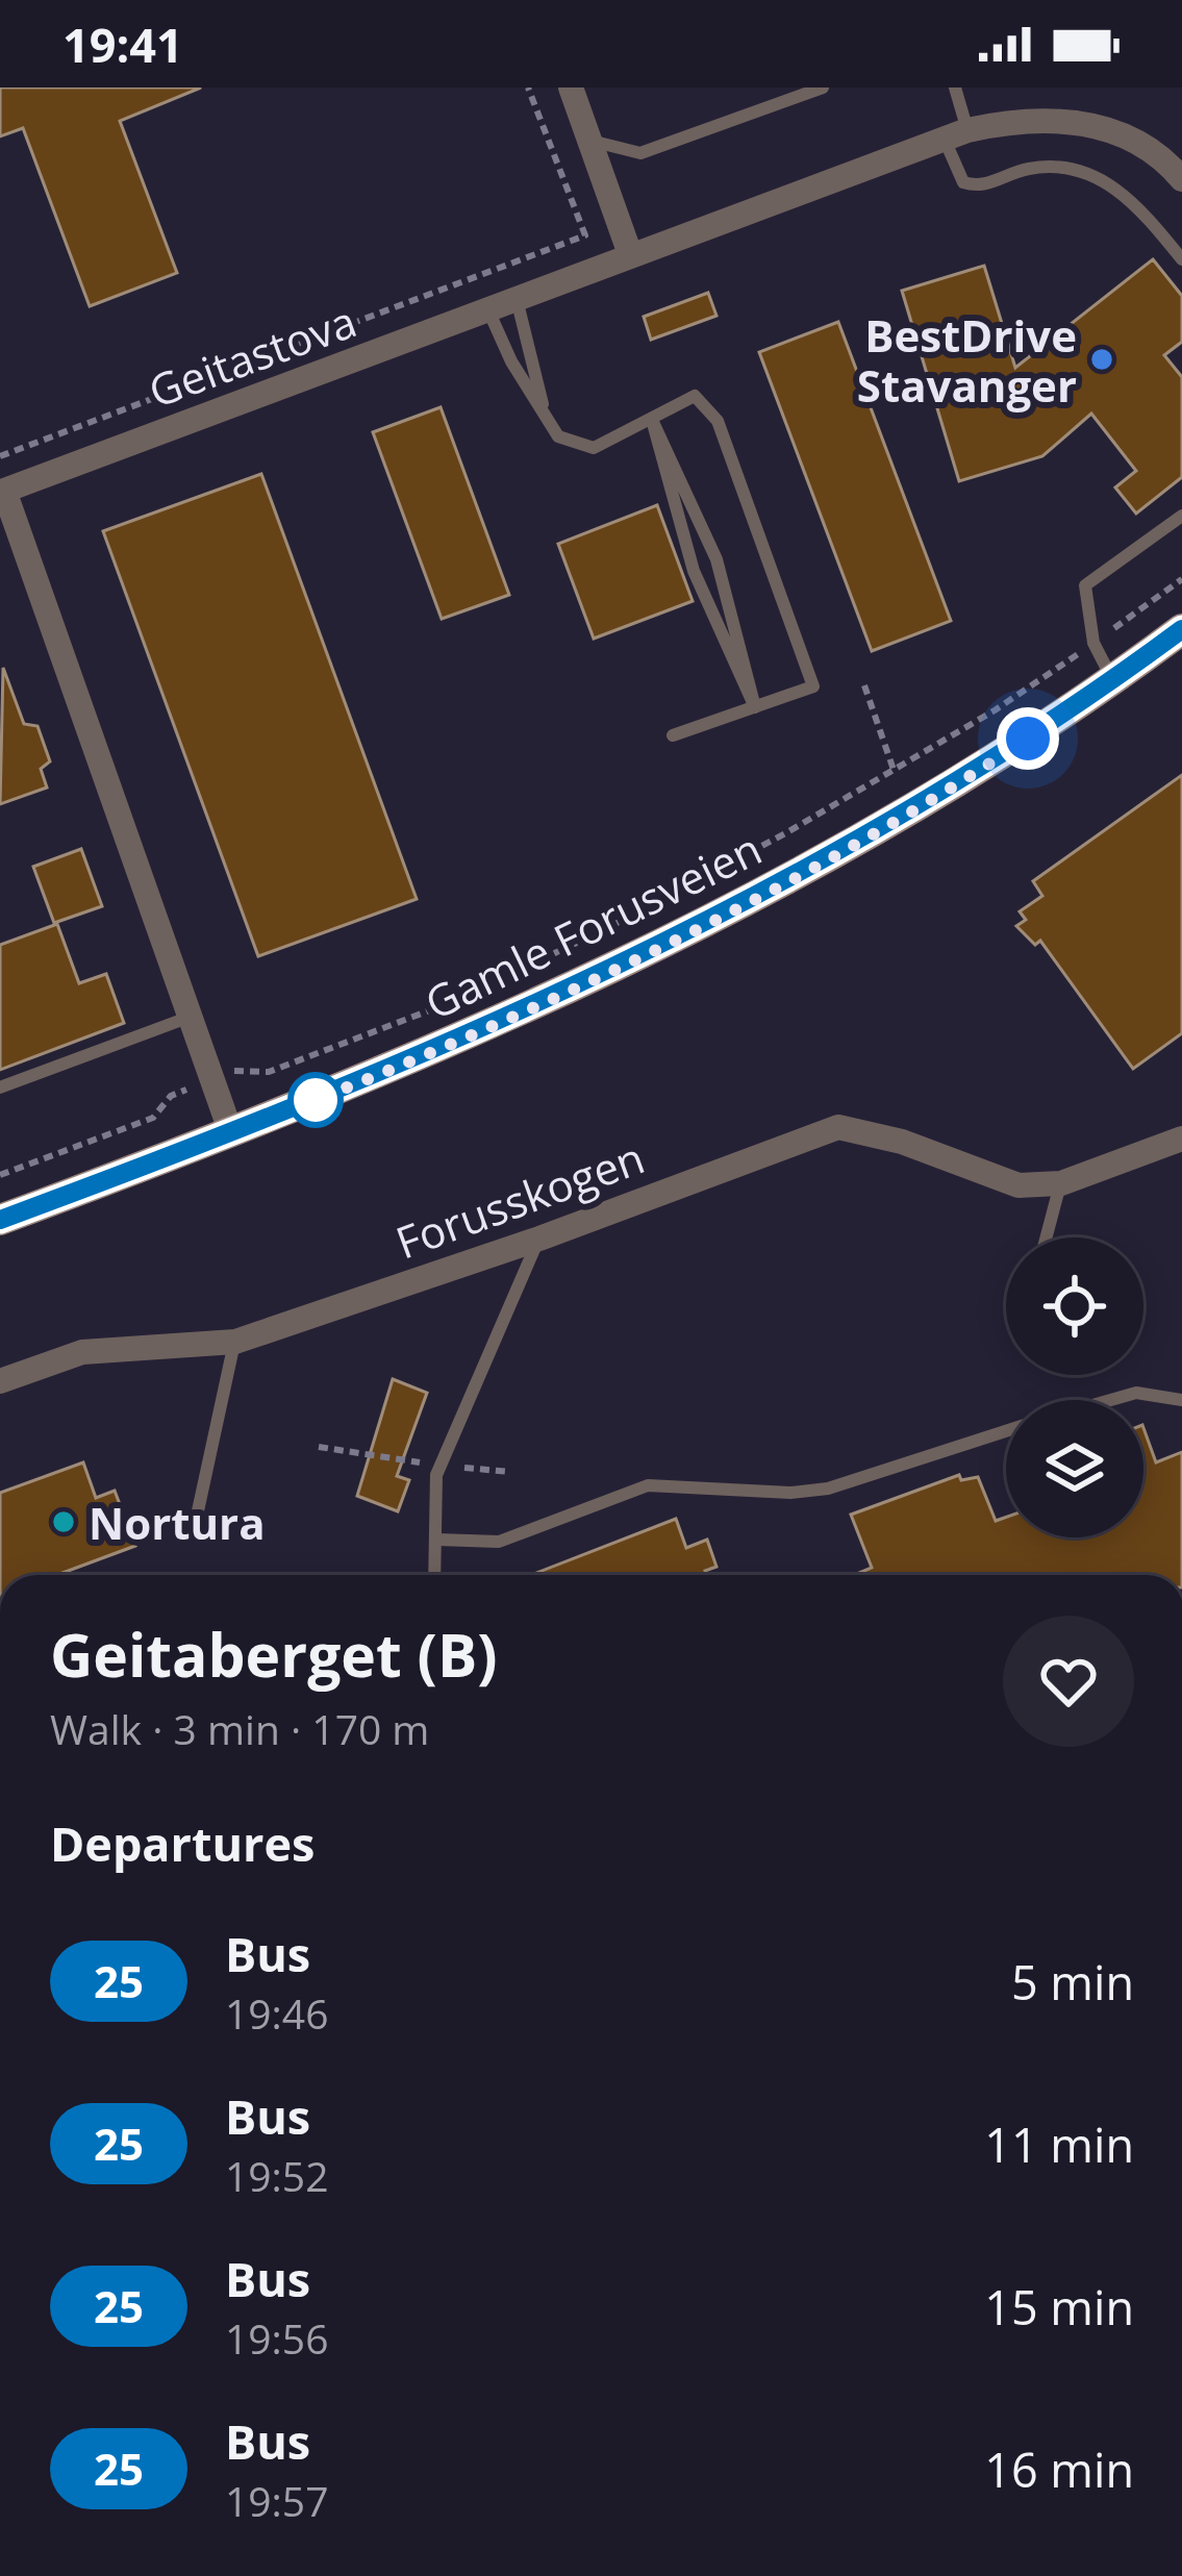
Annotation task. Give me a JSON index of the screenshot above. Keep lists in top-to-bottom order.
{
  "streets": {
    "main road": ["Gamle Forusveien"],
    "street": ["Geitastova", "Forusskogen"]
  },
  "crossings": [
    ["Geitastova", "Gamle Forusveien"]
  ],
  "places": ["BestDrive Stavanger", "Nortura"],
  "lines": ["bus line 25"],
  "page": {
    "status": "19:41",
    "heading": [
      ["Geitaberget (B)", "Walk · 3 min · 170 m"],
      "Departures"
    ],
    "list": [
      {
        "mark": "25",
        "name": "Bus",
        "note": "19:46",
        "value": "5 min"
      },
      {
        "mark": "25",
        "name": "Bus",
        "note": "19:52",
        "value": "11 min"
      },
      {
        "mark": "25",
        "name": "Bus",
        "note": "19:56",
        "value": "15 min"
      },
      {
        "mark": "25",
        "name": "Bus",
        "note": "19:57",
        "value": "16 min"
      }
    ]
  }
}
